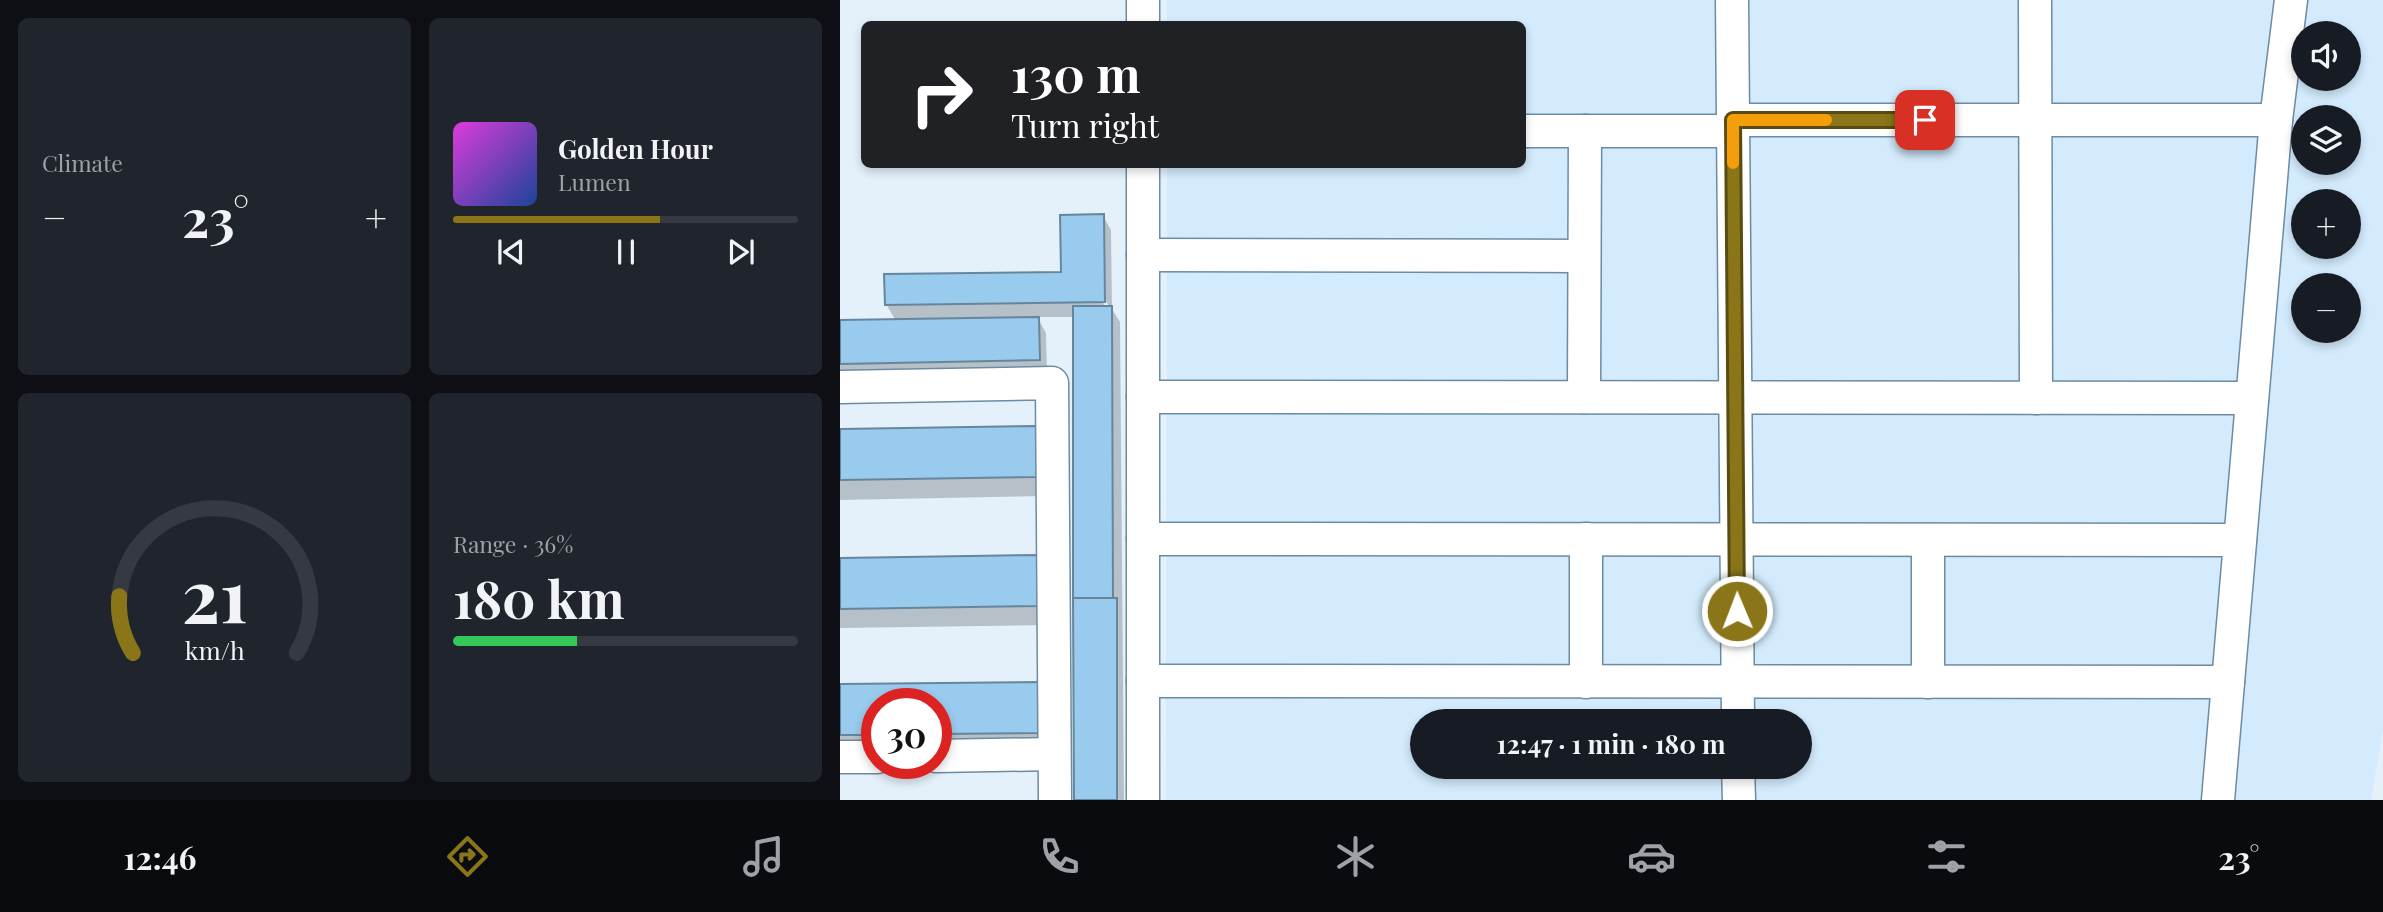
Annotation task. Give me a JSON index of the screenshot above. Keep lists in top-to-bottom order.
{
  "page": {
    "tile": [
      "Climate",
      ["Range · 36%", "180 km"]
    ],
    "map_buttons": ["+", "−"],
    "turn": ["130 m", "Turn right"],
    "song": ["Golden Hour", "Lumen"],
    "heat": ["−", "23°", "+"],
    "limit": "30",
    "trip": "12:47 · 1 min · 180 m",
    "tabs": ["12:46", "23°"],
    "gauge": ["21", "km/h"]
  }
}
